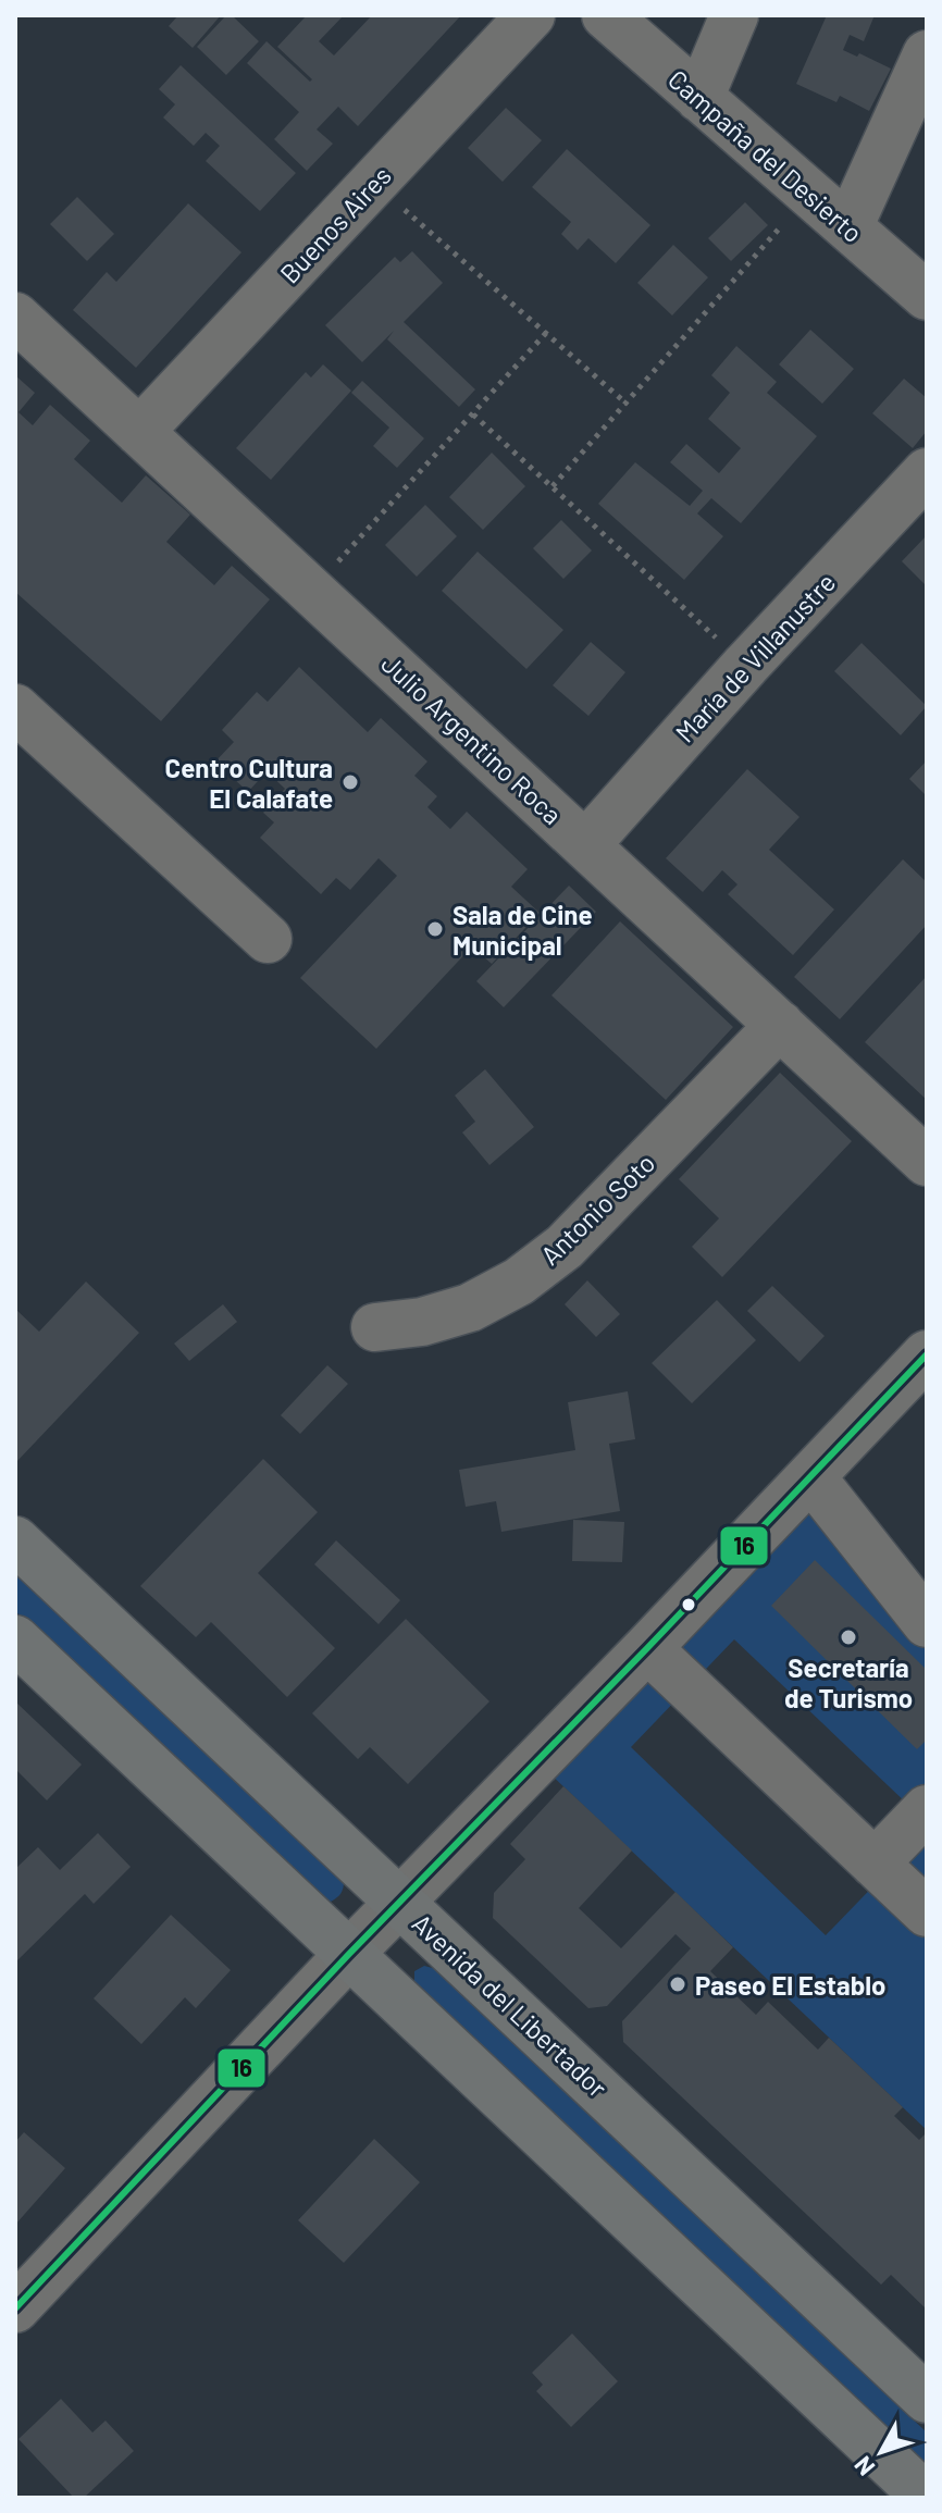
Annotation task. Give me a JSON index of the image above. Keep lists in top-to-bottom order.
{
  "streets": {
    "main road": ["Avenida del Libertador"],
    "street": [
      "Campaña del Desierto",
      "Buenos Aires",
      "María de Villanustre",
      "Julio Argentino Roca",
      "Antonio Soto"
    ]
  },
  "crossings": [
    ["Buenos Aires", "Julio Argentino Roca"],
    ["María de Villanustre", "Julio Argentino Roca"],
    ["Julio Argentino Roca", "Antonio Soto"]
  ],
  "places": [
    "Centro Cultura El Calafate",
    "Sala de Cine Municipal",
    "Secretaría de Turismo",
    "Paseo El Establo"
  ],
  "lines": ["transit line 16"],
  "north": "bottom left"
}
